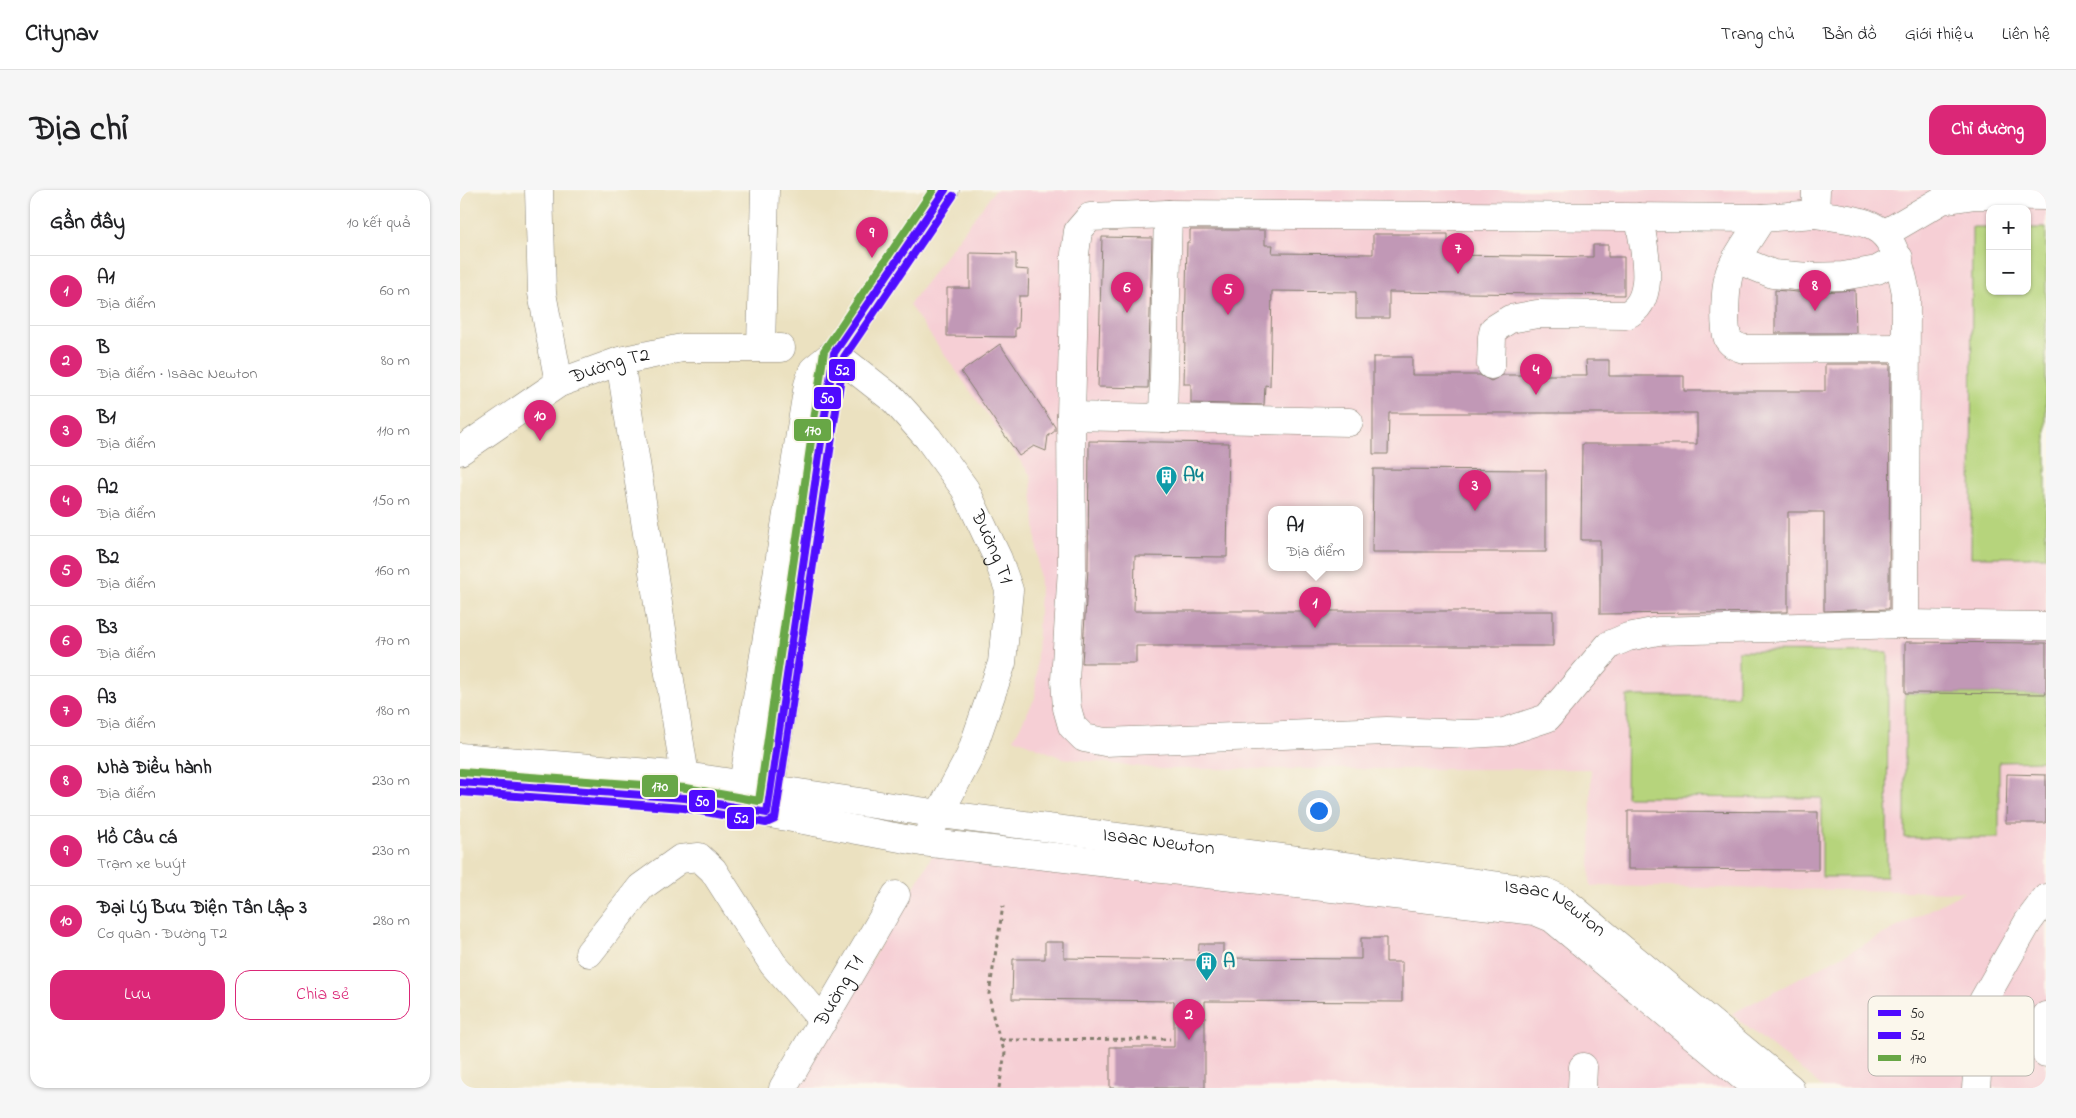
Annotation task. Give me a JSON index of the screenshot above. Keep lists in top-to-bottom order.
{
  "streets": {
    "street": ["Đường T2", "Đường T1", "Isaac Newton"]
  },
  "crossings": [
    ["Đường T1", "Isaac Newton"]
  ],
  "places": {
    "building": ["A4", "A"]
  },
  "lines": ["transit line 50", "transit line 170", "transit line 52"],
  "legend": ["50", "52", "170"],
  "page": {
    "header": "Citynav",
    "nav": [
      "Trang chủ",
      "Bản đồ",
      "Giới thiệu",
      "Liên hệ"
    ],
    "title": "Địa chỉ",
    "buttons": [
      "Chỉ đường",
      ["Lưu", "Chia sẻ"]
    ],
    "heading": ["Gần đây", "10 kết quả"],
    "map_buttons": ["+", "−"],
    "pins": [
      "9",
      "7",
      "8",
      "6",
      "5",
      "4",
      "10",
      "3",
      "1",
      "2"
    ],
    "list": [
      {
        "mark": "1",
        "name": "A1",
        "note": "Địa điểm",
        "value": "60 m"
      },
      {
        "mark": "2",
        "name": "B",
        "note": "Địa điểm · Isaac Newton",
        "value": "80 m"
      },
      {
        "mark": "3",
        "name": "B1",
        "note": "Địa điểm",
        "value": "110 m"
      },
      {
        "mark": "4",
        "name": "A2",
        "note": "Địa điểm",
        "value": "150 m"
      },
      {
        "mark": "5",
        "name": "B2",
        "note": "Địa điểm",
        "value": "160 m"
      },
      {
        "mark": "6",
        "name": "B3",
        "note": "Địa điểm",
        "value": "170 m"
      },
      {
        "mark": "7",
        "name": "A3",
        "note": "Địa điểm",
        "value": "180 m"
      },
      {
        "mark": "8",
        "name": "Nhà Điều hành",
        "note": "Địa điểm",
        "value": "230 m"
      },
      {
        "mark": "9",
        "name": "Hồ Câu cá",
        "note": "Trạm xe buýt",
        "value": "230 m"
      },
      {
        "mark": "10",
        "name": "Đại Lý Bưu Điện Tân Lập 3",
        "note": "Cơ quan · Đường T2",
        "value": "280 m"
      }
    ],
    "popup": ["A1", "Địa điểm"]
  }
}
